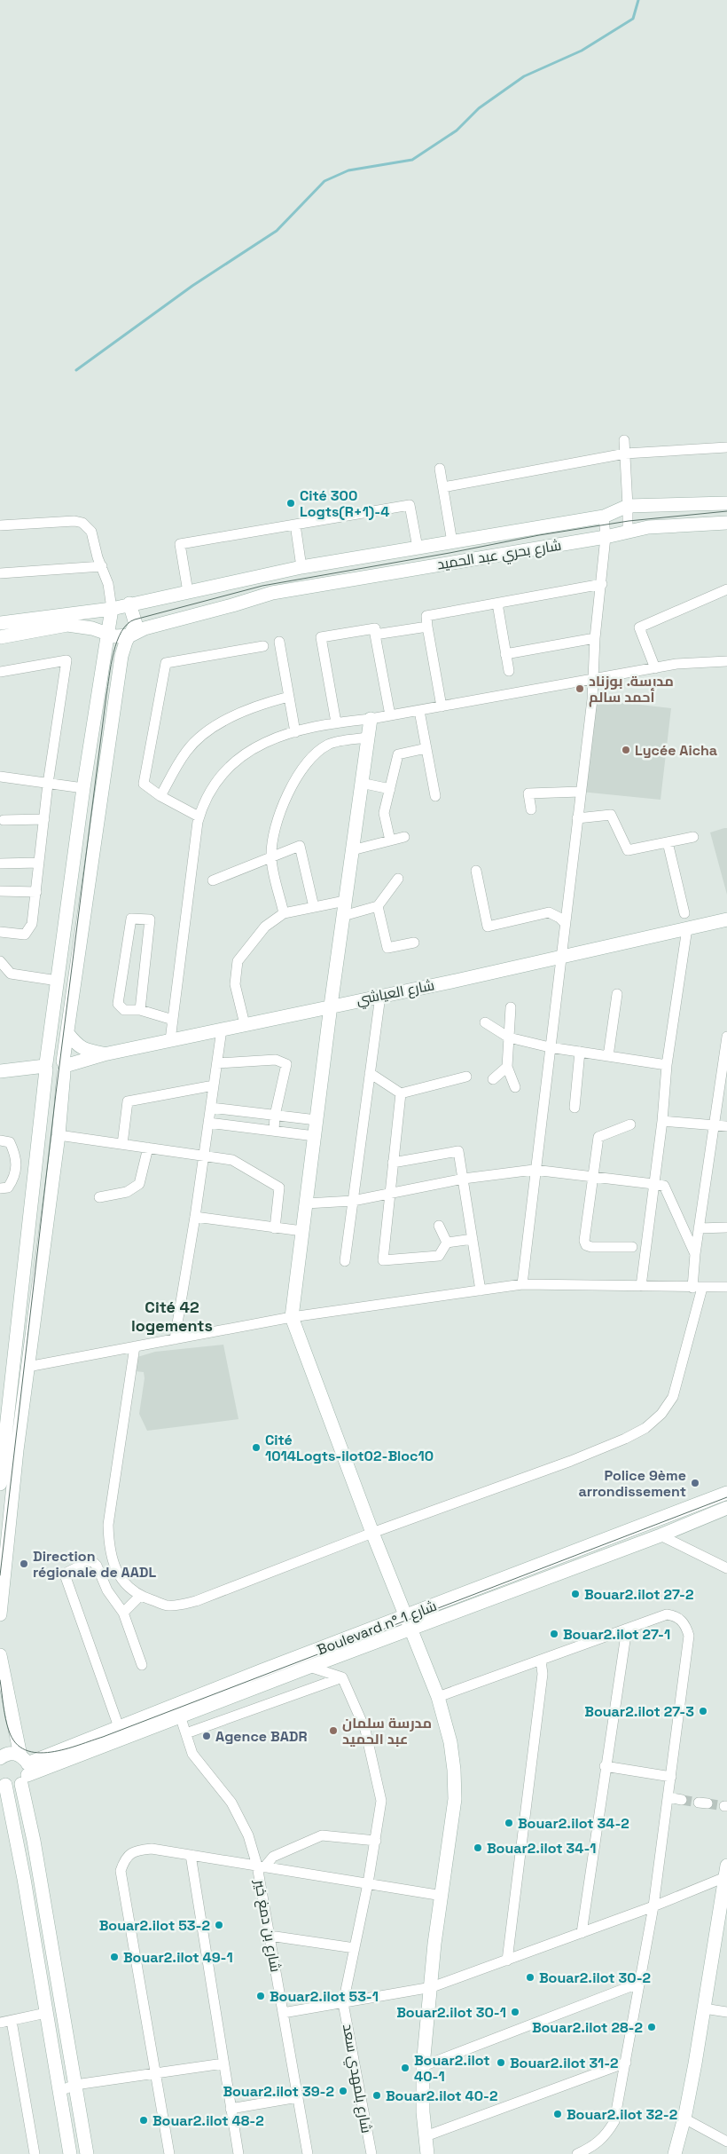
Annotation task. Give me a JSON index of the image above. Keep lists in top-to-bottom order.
{
  "streets": {
    "street": [
      "شارع بحري عبد الحميد",
      "شارع العياشي",
      "Boulevard n° شارع 1",
      "شارع بن دمغ خير",
      "شارع بلمهدي سعد"
    ]
  },
  "crossings": [
    ["Boulevard n° شارع 1", "شارع بن دمغ خير"]
  ],
  "districts": ["Cité 42 logements"],
  "places": [
    "Cité 300 Logts(R+1)-4",
    "مدرسة. بوزناد أحمد سالم",
    "Lycée Aicha",
    "Cité 1014Logts-ilot02-Bloc10",
    "Police 9ème arrondissement",
    "Direction régionale de AADL",
    "Bouar2.ilot 27-2",
    "Bouar2.ilot 27-1",
    "Bouar2.ilot 27-3",
    "مدرسة سلمان عبد الحميد",
    "Agence BADR",
    "Bouar2.ilot 34-2",
    "Bouar2.ilot 34-1",
    "Bouar2.ilot 53-2",
    "Bouar2.ilot 49-1",
    "Bouar2.ilot 30-2",
    "Bouar2.ilot 53-1",
    "Bouar2.ilot 30-1",
    "Bouar2.ilot 28-2",
    "Bouar2.ilot 31-2",
    "Bouar2.ilot 40-1",
    "Bouar2.ilot 39-2",
    "Bouar2.ilot 40-2",
    "Bouar2.ilot 32-2",
    "Bouar2.ilot 48-2"
  ]
}
